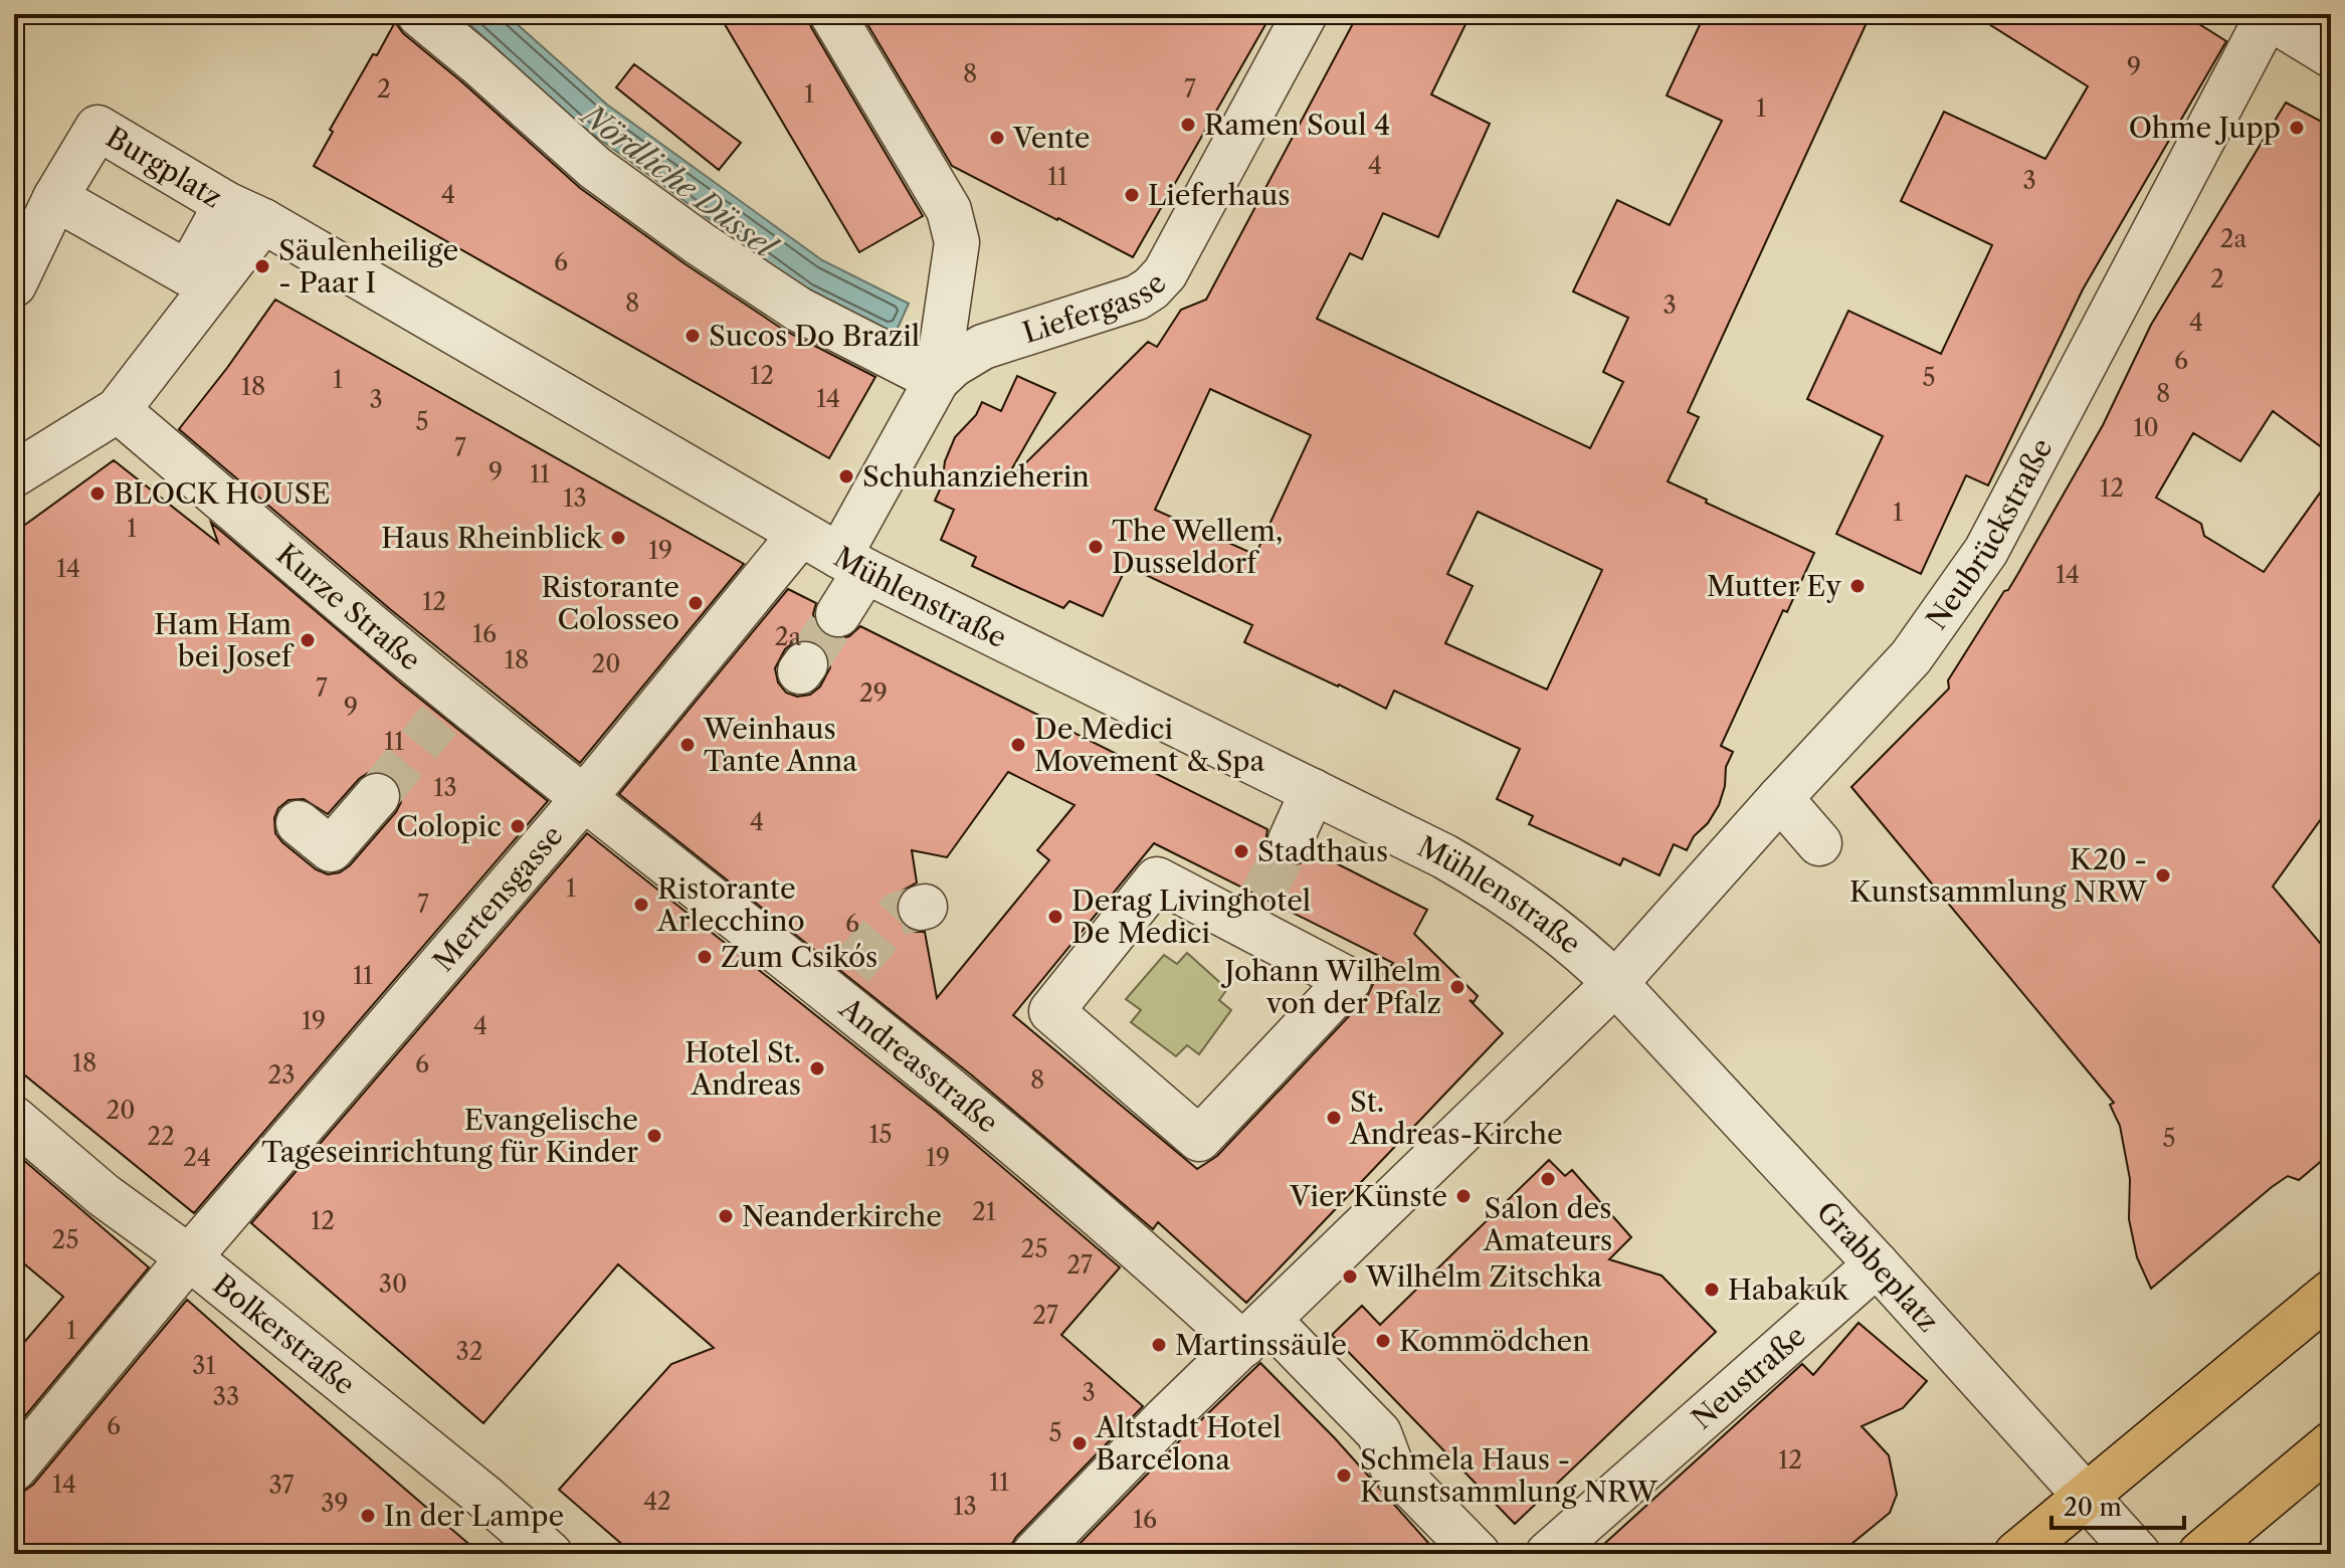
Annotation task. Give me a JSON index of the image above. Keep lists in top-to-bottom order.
{
  "streets": {
    "street": [
      "Burgplatz",
      "Liefergasse",
      "Neubrückstraße",
      "Mühlenstraße",
      "Kurze Straße",
      "Mertensgasse",
      "Andreasstraße",
      "Grabbeplatz",
      "Bolkerstraße",
      "Neustraße"
    ]
  },
  "crossings": [
    ["Burgplatz", "Mühlenstraße"],
    ["Neubrückstraße", "Mühlenstraße"],
    ["Neubrückstraße", "Andreasstraße"],
    ["Neubrückstraße", "Grabbeplatz"],
    ["Mühlenstraße", "Mertensgasse"],
    ["Mühlenstraße", "Grabbeplatz"],
    ["Kurze Straße", "Mertensgasse"],
    ["Kurze Straße", "Andreasstraße"],
    ["Mertensgasse", "Andreasstraße"],
    ["Mertensgasse", "Bolkerstraße"],
    ["Grabbeplatz", "Neustraße"]
  ],
  "water": ["Nördliche Düssel"],
  "places": [
    "Ramen Soul 4",
    "Ohme Jupp",
    "Vente",
    "Lieferhaus",
    "Säulenheilige - Paar I",
    "Sucos Do Brazil",
    "Schuhanzieherin",
    "BLOCK HOUSE",
    "Haus Rheinblick",
    "The Wellem, Dusseldorf",
    "Mutter Ey",
    "Ristorante Colosseo",
    "Ham Ham bei Josef",
    "Weinhaus Tante Anna",
    "De Medici Movement & Spa",
    "Colopic",
    "Stadthaus",
    "K20 - Kunstsammlung NRW",
    "Ristorante Arlecchino",
    "Derag Livinghotel De Medici",
    "Zum Csikós",
    "Johann Wilhelm von der Pfalz",
    "Hotel St. Andreas",
    "St. Andreas-Kirche",
    "Evangelische Tageseinrichtung für Kinder",
    "Salon des Amateurs",
    "Vier Künste",
    "Neanderkirche",
    "Wilhelm Zitschka",
    "Habakuk",
    "Kommödchen",
    "Martinssäule",
    "Altstadt Hotel Barcelona",
    "Schmela Haus - Kunstsammlung NRW",
    "In der Lampe"
  ],
  "house_numbers": [
    "9",
    "8",
    "2",
    "7",
    "1",
    "1",
    "4",
    "11",
    "3",
    "4",
    "2a",
    "6",
    "2",
    "8",
    "3",
    "4",
    "6",
    "12",
    "5",
    "1",
    "18",
    "8",
    "14",
    "3",
    "5",
    "10",
    "7",
    "9",
    "11",
    "12",
    "13",
    "1",
    "1",
    "19",
    "14",
    "14",
    "12",
    "16",
    "2a",
    "18",
    "20",
    "7",
    "29",
    "9",
    "11",
    "13",
    "4",
    "1",
    "7",
    "6",
    "11",
    "19",
    "4",
    "18",
    "6",
    "23",
    "8",
    "20",
    "15",
    "22",
    "5",
    "24",
    "19",
    "21",
    "12",
    "25",
    "25",
    "27",
    "30",
    "27",
    "1",
    "32",
    "31",
    "3",
    "33",
    "6",
    "5",
    "12",
    "11",
    "14",
    "37",
    "42",
    "39",
    "13",
    "16"
  ],
  "scale_bar": "20 m"
}
